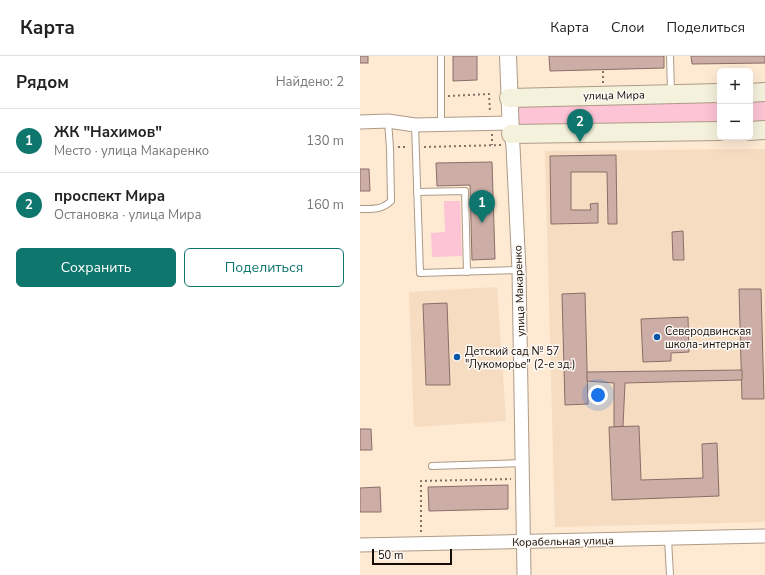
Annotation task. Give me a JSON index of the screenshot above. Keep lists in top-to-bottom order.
{
  "streets": {
    "main road": ["улица Мира"],
    "street": ["улица Макаренко", "Корабельная улица"]
  },
  "crossings": [
    ["улица Мира", "улица Макаренко"],
    ["улица Макаренко", "Корабельная улица"]
  ],
  "places": ["Северодвинская школа-интернат", "Детский сад № 57 \"Лукоморье\" (2-е зд.)"],
  "scale_bar": "50 m",
  "page": {
    "header": "Карта",
    "nav": ["Карта", "Слои", "Поделиться"],
    "heading": ["Рядом", "Найдено: 2"],
    "map_buttons": ["+", "−"],
    "list": [
      {
        "mark": "1",
        "name": "ЖК \"Нахимов\"",
        "note": "Место · улица Макаренко",
        "value": "130 m"
      },
      {
        "mark": "2",
        "name": "проспект Мира",
        "note": "Остановка · улица Мира",
        "value": "160 m"
      }
    ],
    "pins": ["2", "1"],
    "buttons": ["Сохранить", "Поделиться"],
    "scale": "50 m"
  }
}
